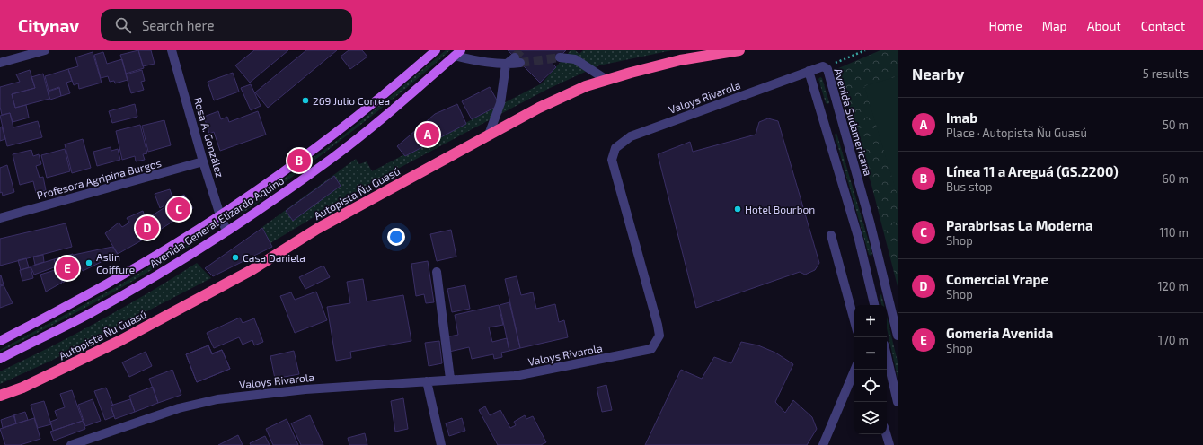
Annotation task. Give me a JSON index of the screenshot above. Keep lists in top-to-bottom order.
{
  "streets": {
    "highway": ["Autopista Ñu Guasú"],
    "main road": ["Avenida General Elizardo Aquino"],
    "street": [
      "Valoys Rivarola",
      "Avenida Sudamericana",
      "Rosa A. González",
      "Profesora Agripina Burgos"
    ]
  },
  "crossings": [
    ["Valoys Rivarola", "Avenida Sudamericana"],
    ["Rosa A. González", "Profesora Agripina Burgos"],
    ["Rosa A. González", "Avenida General Elizardo Aquino"]
  ],
  "places": [
    "269 Julio Correa",
    "Hotel Bourbon",
    "Casa Daniela",
    "Aslin Coiffure"
  ],
  "page": {
    "header": "Citynav",
    "search": "Search here",
    "nav": [
      "Home",
      "Map",
      "About",
      "Contact"
    ],
    "heading": ["Nearby", "5 results"],
    "list": [
      {
        "mark": "A",
        "name": "Imab",
        "note": "Place · Autopista Ñu Guasú",
        "value": "50 m"
      },
      {
        "mark": "B",
        "name": "Línea 11 a Areguá (GS.2200)",
        "note": "Bus stop",
        "value": "60 m"
      },
      {
        "mark": "C",
        "name": "Parabrisas La Moderna",
        "note": "Shop",
        "value": "110 m"
      },
      {
        "mark": "D",
        "name": "Comercial Yrape",
        "note": "Shop",
        "value": "120 m"
      },
      {
        "mark": "E",
        "name": "Gomeria Avenida",
        "note": "Shop",
        "value": "170 m"
      }
    ],
    "pins": [
      "A",
      "B",
      "C",
      "D",
      "E"
    ],
    "map_buttons": ["+", "−"]
  }
}
